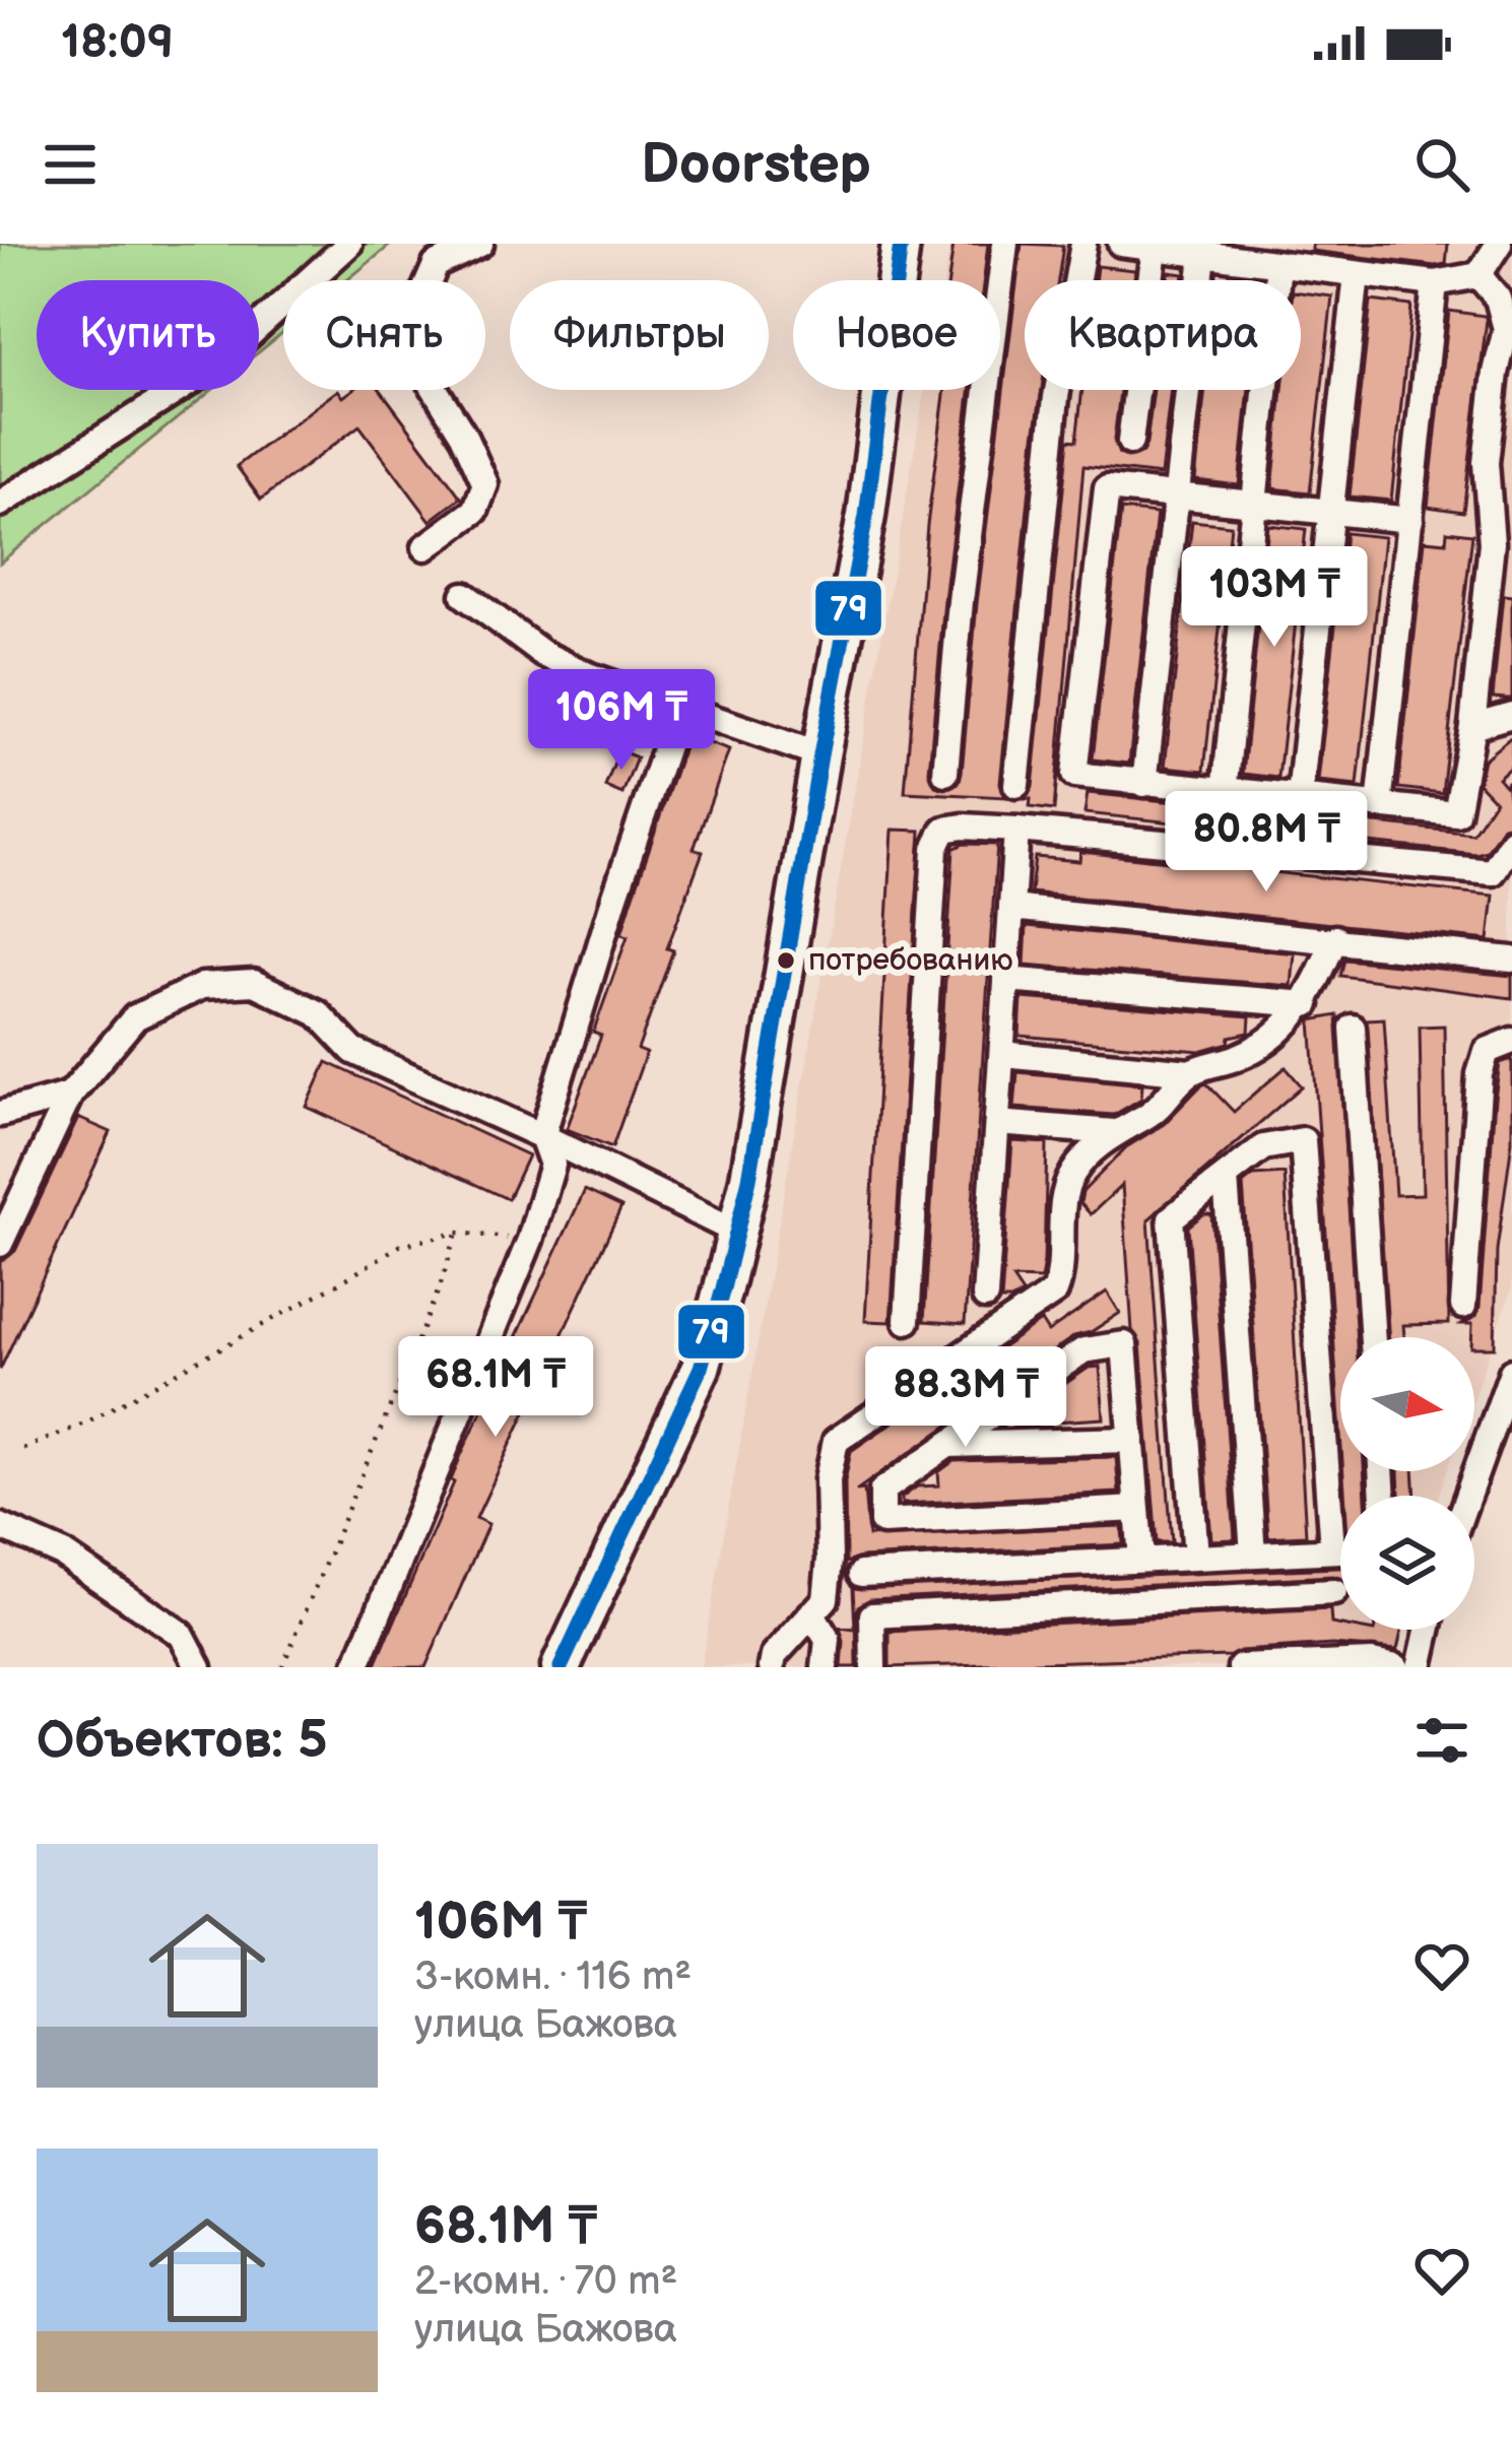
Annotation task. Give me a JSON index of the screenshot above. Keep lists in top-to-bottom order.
{
  "places": ["потребованию"],
  "lines": ["transit line 79"],
  "north": "right",
  "page": {
    "status": "18:09",
    "header": "Doorstep",
    "chip": [
      "Купить",
      "Снять",
      "Фильтры",
      "Новое",
      "Квартира"
    ],
    "price": [
      "103M ₸",
      "106M ₸",
      "80.8M ₸",
      "68.1M ₸",
      "88.3M ₸"
    ],
    "heading": "Объектов: 5",
    "list": [
      {
        "name": "106M ₸",
        "note": "3-комн. · 116 m² · улица Бажова"
      },
      {
        "name": "68.1M ₸",
        "note": "2-комн. · 70 m² · улица Бажова"
      }
    ]
  }
}
